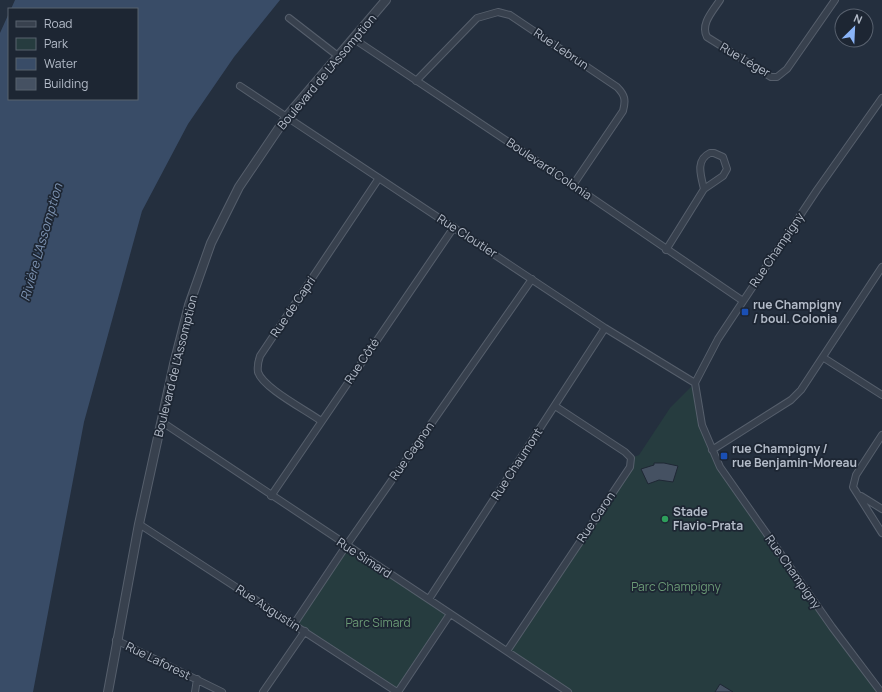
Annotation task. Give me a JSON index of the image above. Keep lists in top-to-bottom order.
{
  "streets": {
    "street": [
      "Rue Lebrun",
      "Rue Léger",
      "Boulevard de L'Assomption",
      "Boulevard Colonia",
      "Rue Cloutier",
      "Rue Champigny",
      "Rue de Capri",
      "Rue Côté",
      "Rue Gagnon",
      "Rue Chaumont",
      "Rue Caron",
      "Rue Simard",
      "Rue Augustin",
      "Rue Laforest"
    ]
  },
  "crossings": [
    ["Rue Lebrun", "Boulevard Colonia"],
    ["Boulevard de L'Assomption", "Boulevard Colonia"],
    ["Boulevard de L'Assomption", "Rue Cloutier"],
    ["Boulevard de L'Assomption", "Rue Simard"],
    ["Boulevard de L'Assomption", "Rue Augustin"],
    ["Boulevard de L'Assomption", "Rue Laforest"],
    ["Boulevard Colonia", "Rue Champigny"],
    ["Rue Cloutier", "Rue Champigny"],
    ["Rue Cloutier", "Rue de Capri"],
    ["Rue Cloutier", "Rue Côté"],
    ["Rue Cloutier", "Rue Gagnon"],
    ["Rue Cloutier", "Rue Chaumont"],
    ["Rue de Capri", "Rue Côté"],
    ["Rue Côté", "Rue Simard"],
    ["Rue Gagnon", "Rue Simard"],
    ["Rue Gagnon", "Rue Augustin"],
    ["Rue Chaumont", "Rue Caron"],
    ["Rue Chaumont", "Rue Simard"],
    ["Rue Caron", "Rue Simard"]
  ],
  "water": ["Rivière L'Assomption"],
  "parks": ["Parc Champigny", "Parc Simard"],
  "places": {
    "transit": ["rue Champigny / boul. Colonia", "rue Champigny / rue Benjamin-Moreau"],
    "other": ["Stade Flavio-Prata"]
  },
  "legend": [
    "Road",
    "Park",
    "Water",
    "Building"
  ],
  "north": "top right"
}
